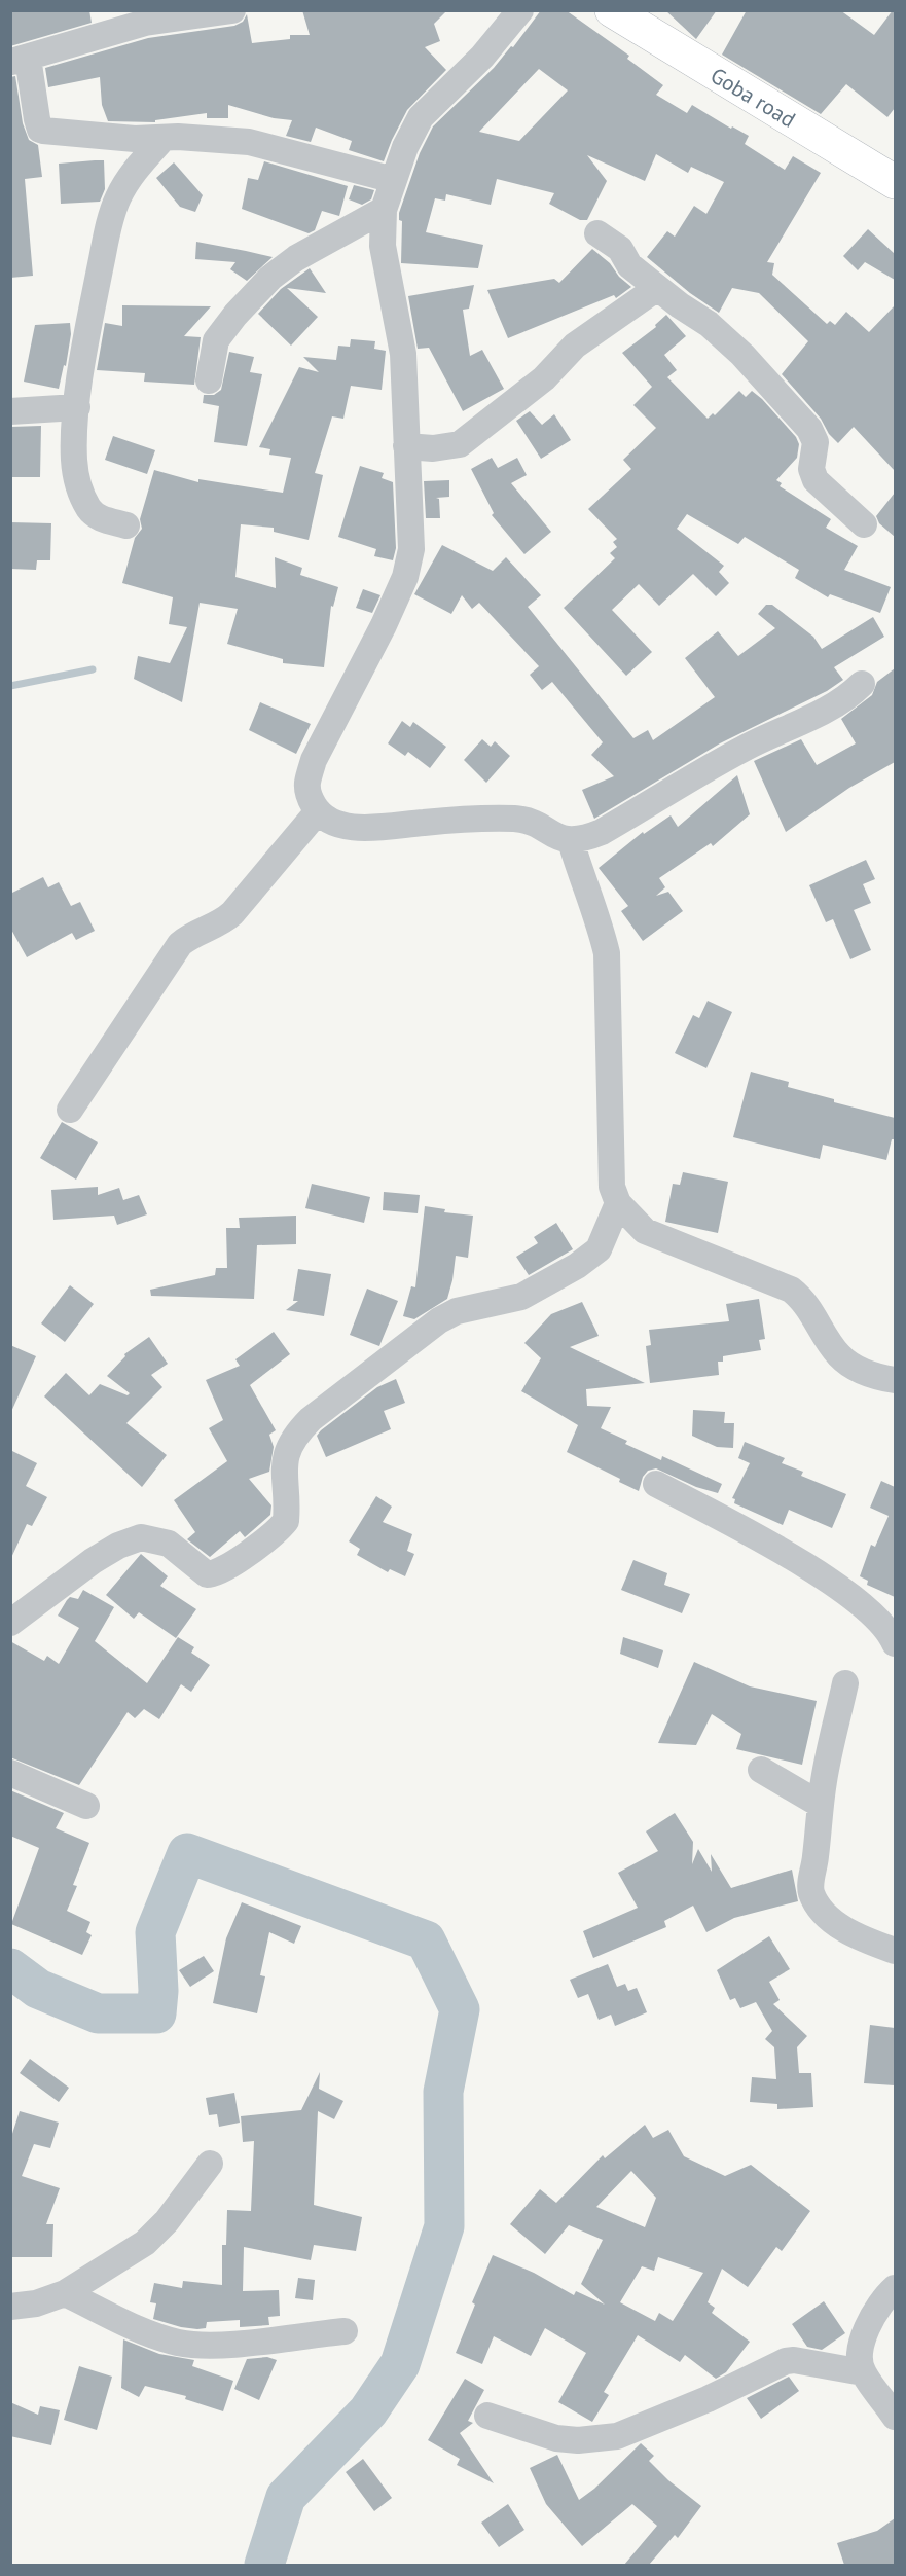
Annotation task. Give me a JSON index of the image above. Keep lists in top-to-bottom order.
{
  "streets": {
    "main road": ["Goba road"]
  }
}
